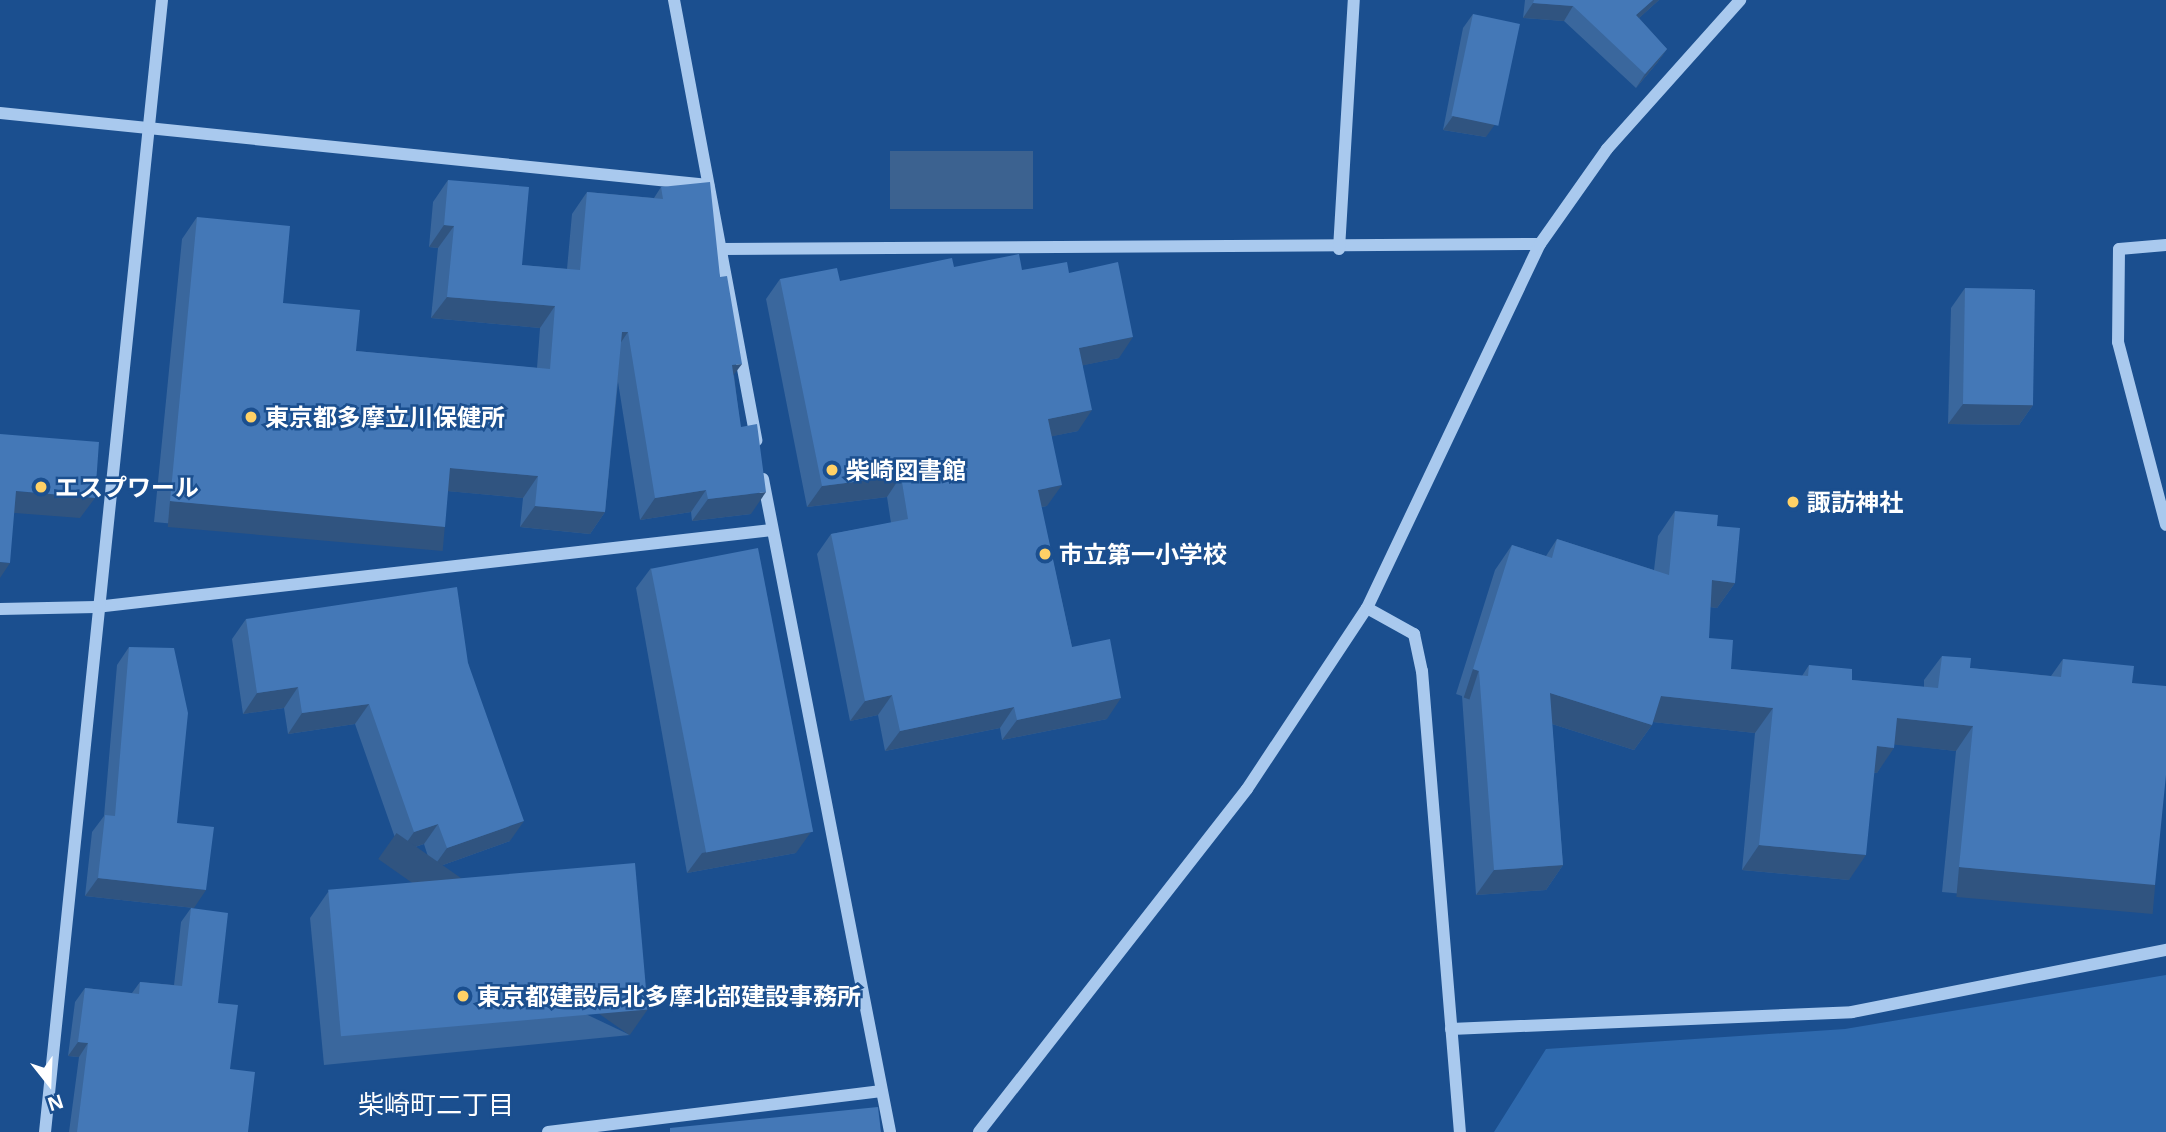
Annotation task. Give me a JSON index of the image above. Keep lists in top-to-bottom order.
{
  "districts": ["柴崎町二丁目"],
  "places": [
    "東京都多摩立川保健所",
    "柴崎図書館",
    "エスプワール",
    "諏訪神社",
    "市立第一小学校",
    "東京都建設局北多摩北部建設事務所"
  ],
  "north": "bottom"
}
